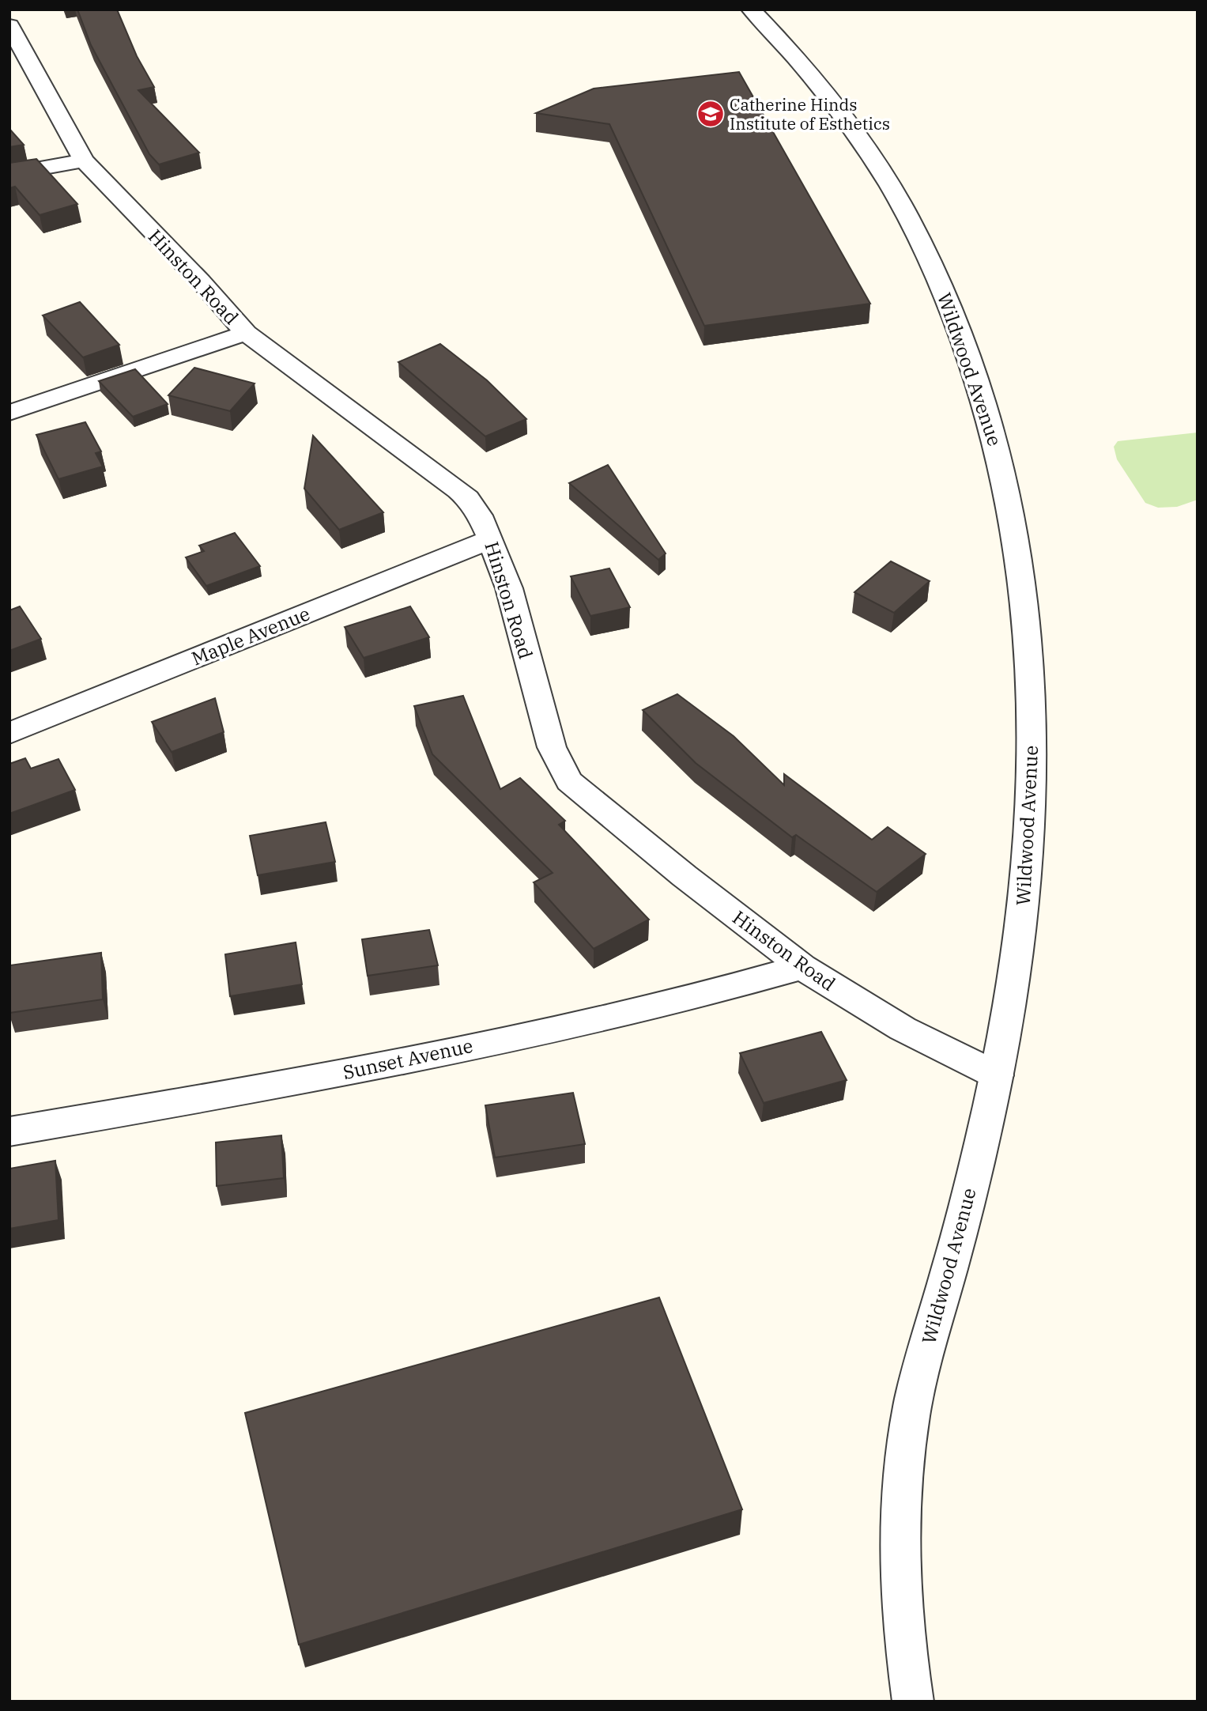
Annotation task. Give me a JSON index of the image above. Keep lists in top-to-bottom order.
{
  "streets": {
    "street": [
      "Hinston Road",
      "Wildwood Avenue",
      "Maple Avenue",
      "Sunset Avenue"
    ]
  },
  "crossings": [
    ["Hinston Road", "Wildwood Avenue"],
    ["Hinston Road", "Maple Avenue"],
    ["Hinston Road", "Sunset Avenue"]
  ],
  "places": {
    "school or university": ["Catherine Hinds Institute of Esthetics"]
  }
}
